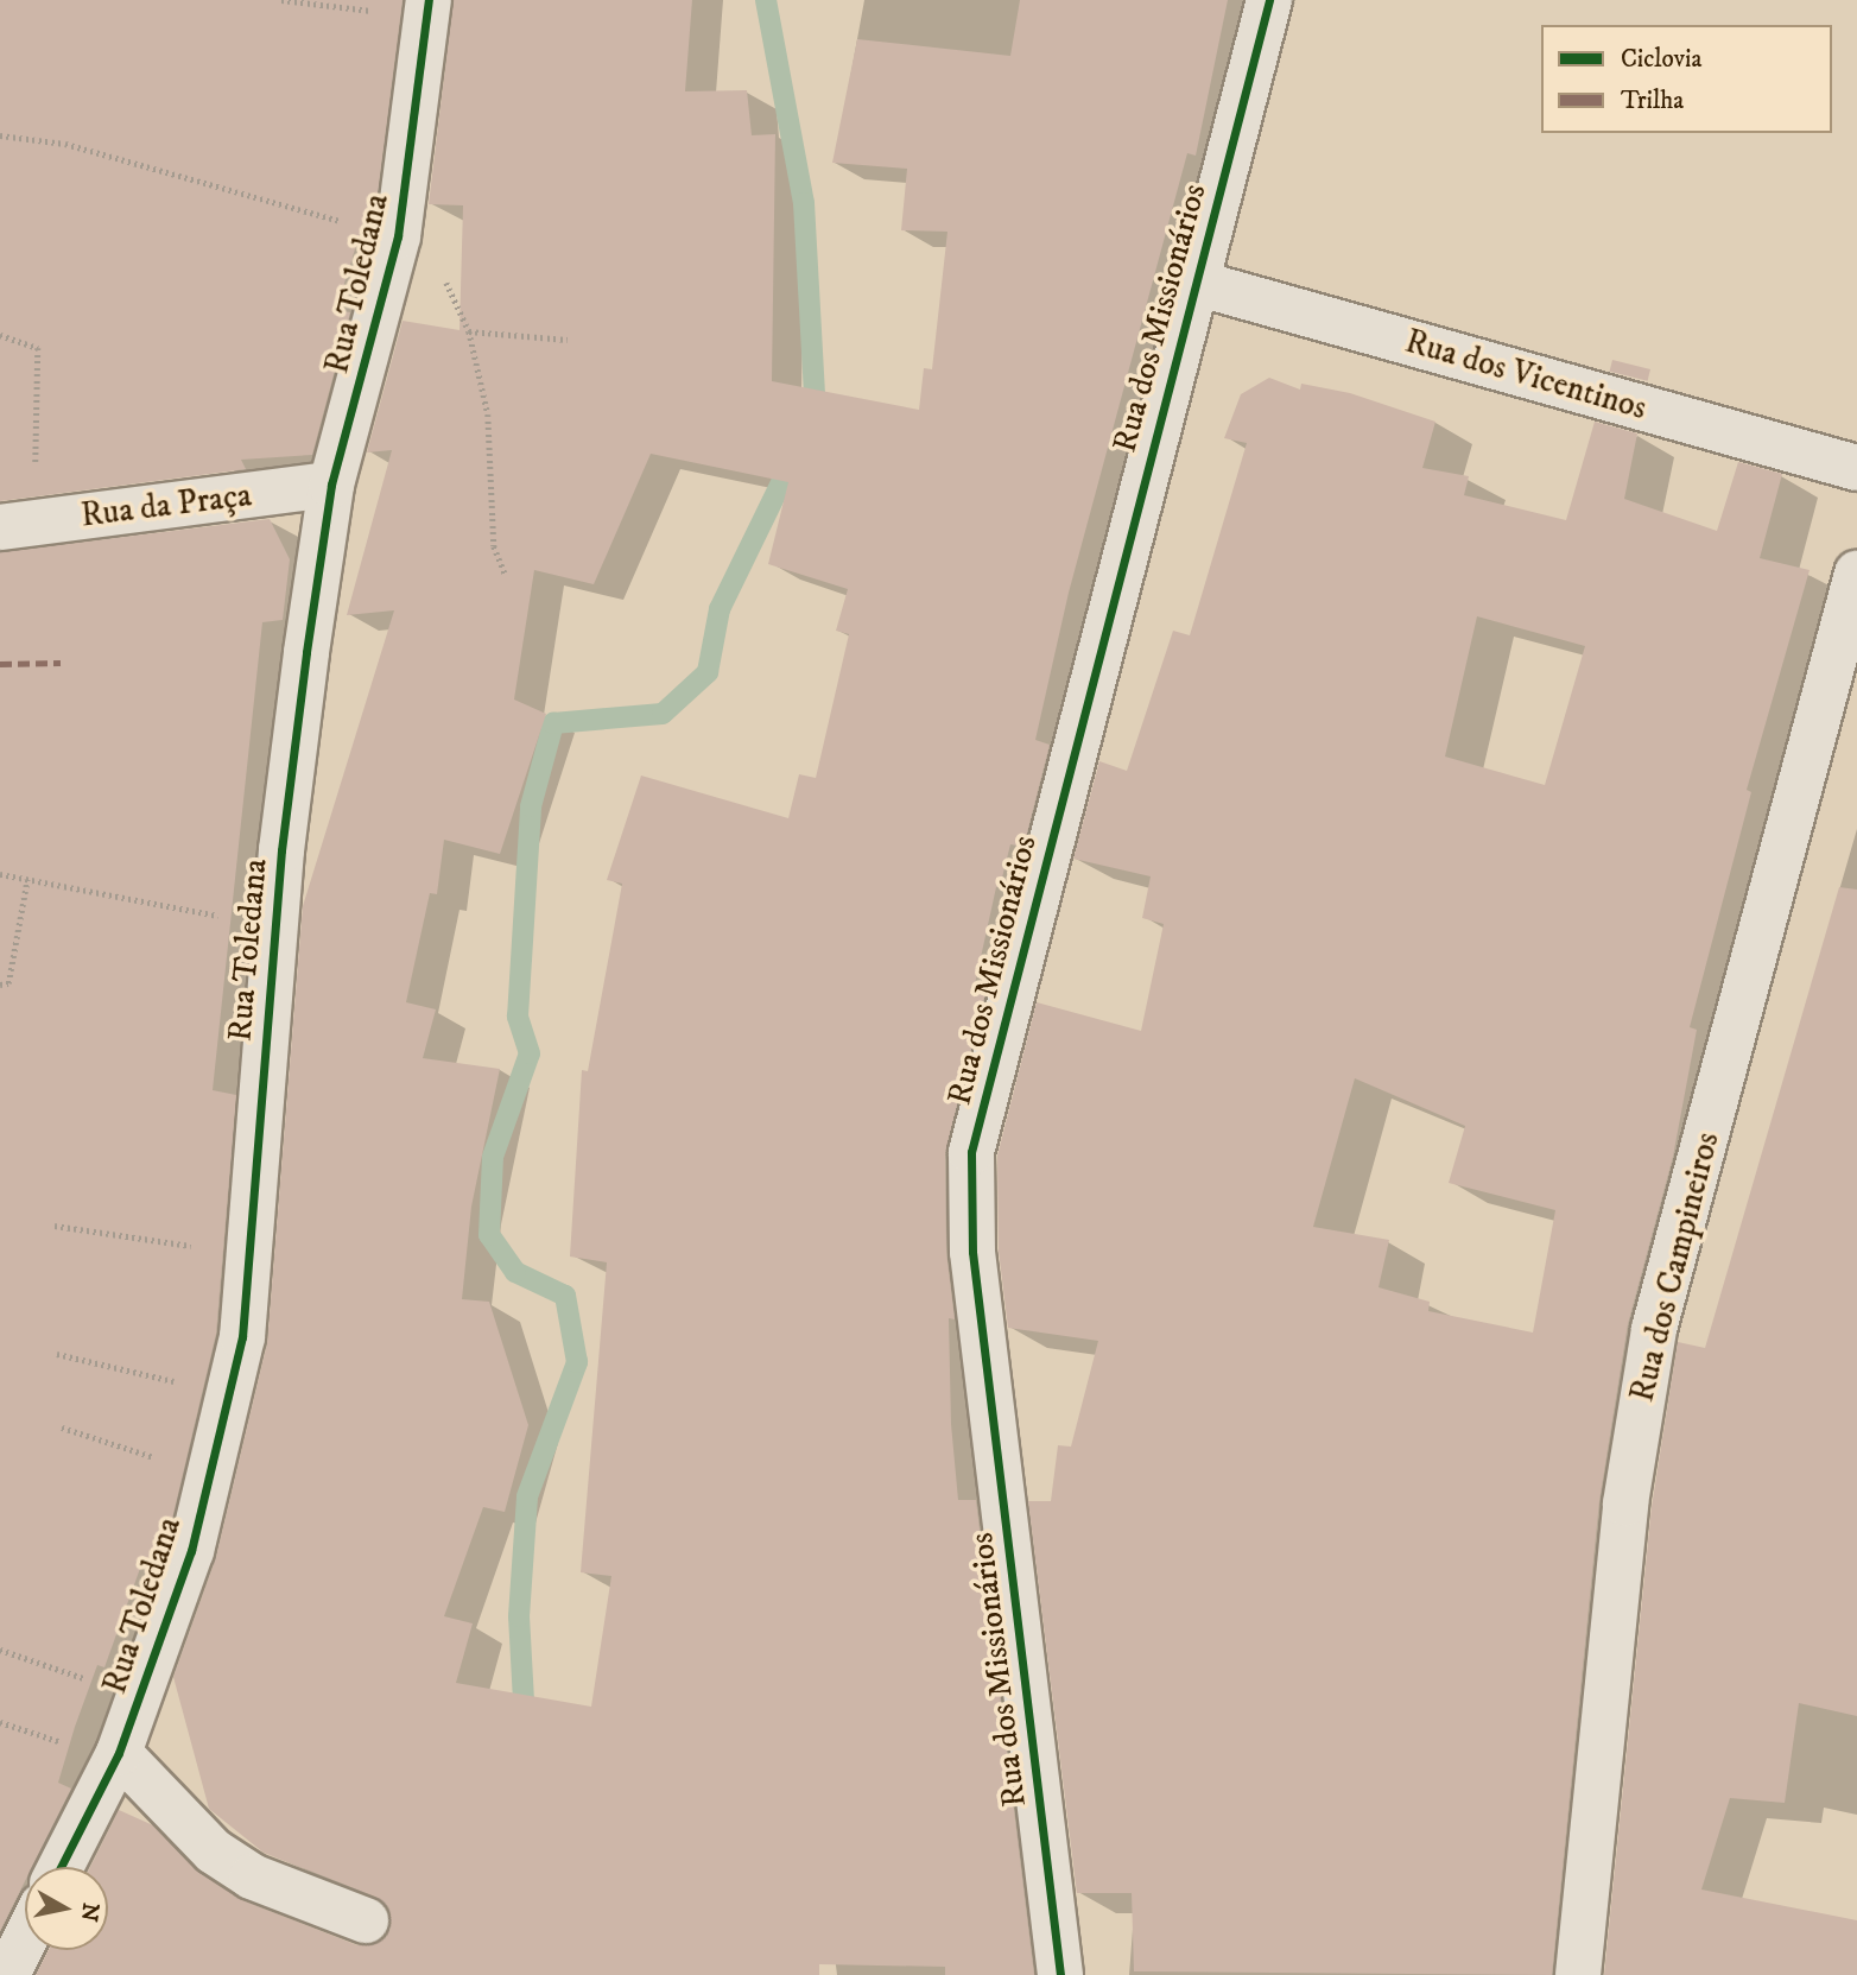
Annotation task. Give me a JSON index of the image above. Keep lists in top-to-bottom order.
{
  "streets": {
    "street": [
      "Rua Toledana",
      "Rua dos Missionários",
      "Rua dos Vicentinos",
      "Rua da Praça",
      "Rua dos Campineiros"
    ]
  },
  "crossings": [
    ["Rua Toledana", "Rua da Praça"],
    ["Rua dos Missionários", "Rua dos Vicentinos"]
  ],
  "legend": ["Ciclovia", "Trilha"],
  "north": "right"
}
